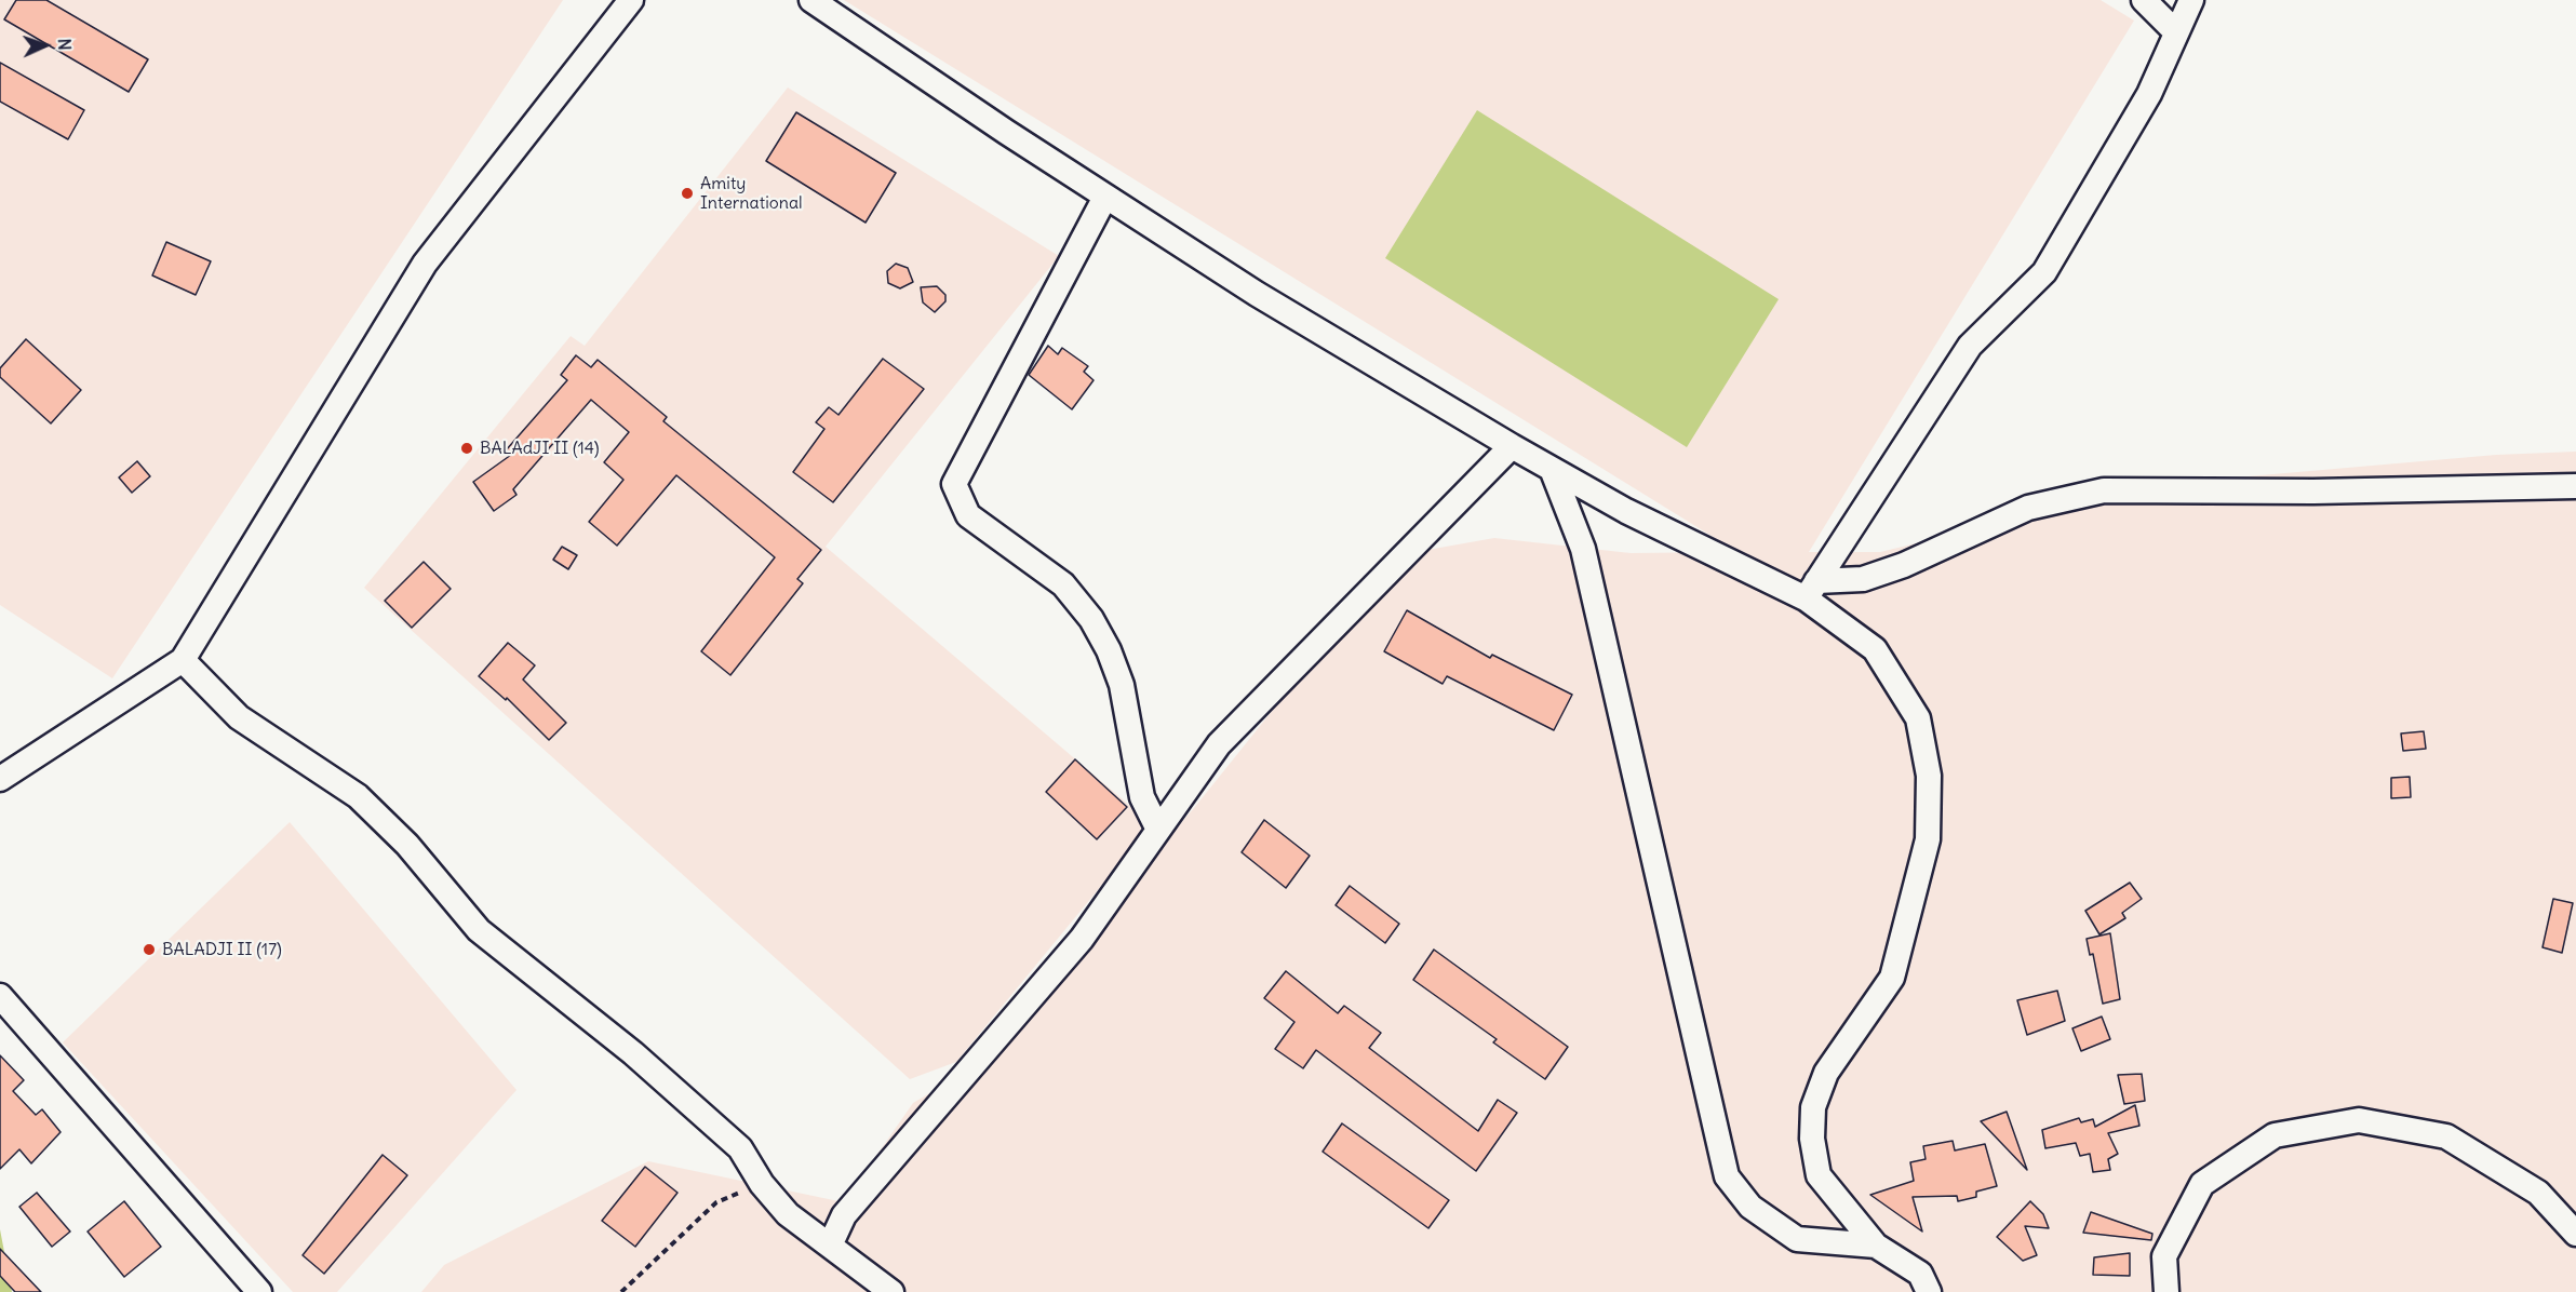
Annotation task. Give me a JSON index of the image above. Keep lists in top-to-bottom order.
{
  "places": ["Amity International", "BALAdJI II (14)", "BALADJI II (17)"],
  "north": "right"
}
